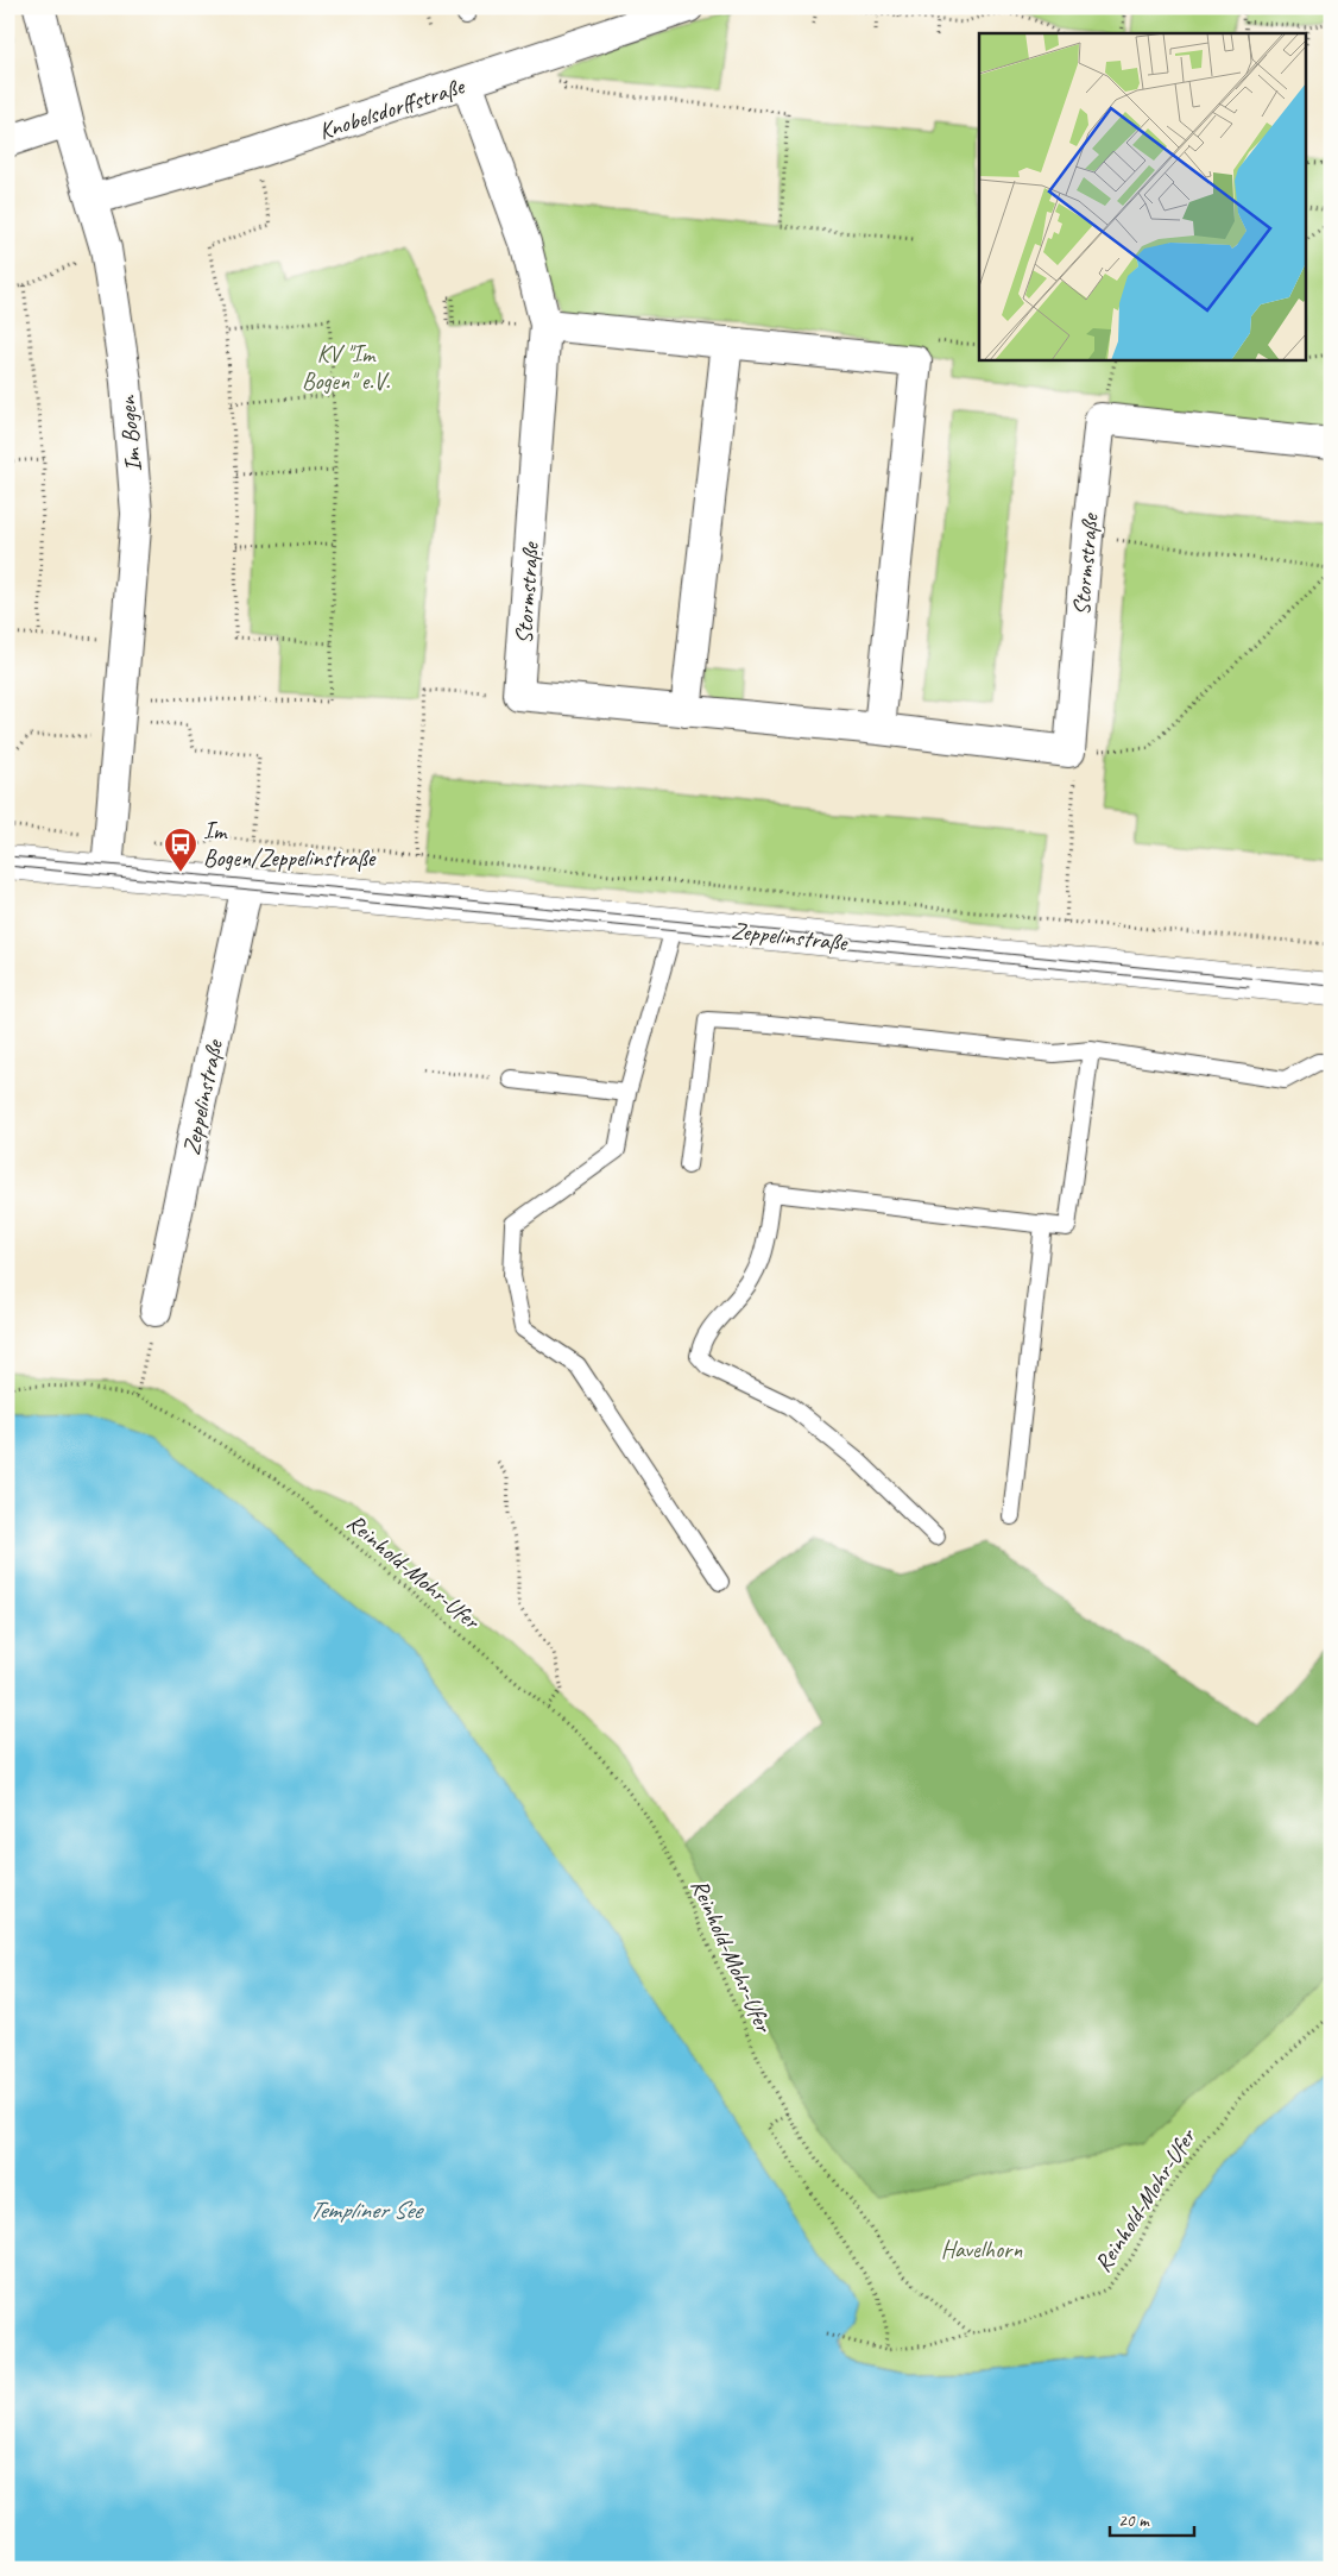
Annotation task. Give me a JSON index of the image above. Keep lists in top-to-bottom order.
{
  "streets": {
    "main road": ["Zeppelinstraße"],
    "street": ["Knobelsdorffstraße", "Im Bogen", "Stormstraße"],
    "path": ["Reinhold-Mohr-Ufer"]
  },
  "crossings": [
    ["Knobelsdorffstraße", "Im Bogen"],
    ["Knobelsdorffstraße", "Stormstraße"],
    ["Im Bogen", "Zeppelinstraße"]
  ],
  "water": ["Templiner See"],
  "parks": ["KV \"Im Bogen\" e.V.", "Havelhorn"],
  "places": {
    "bus stop": ["Im Bogen/Zeppelinstraße"]
  },
  "scale_bar": "20 m"
}
